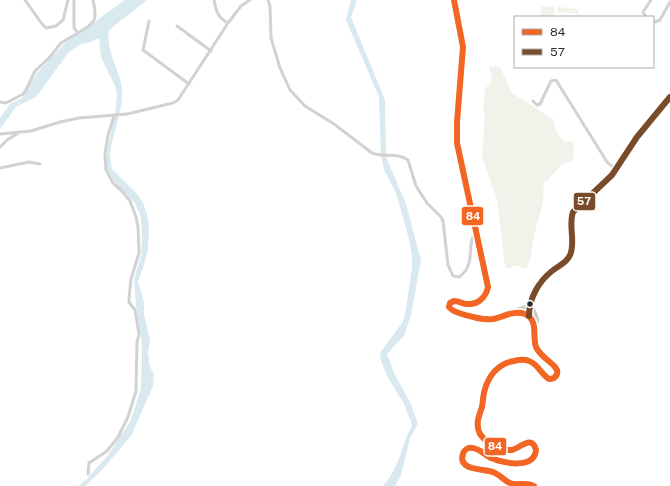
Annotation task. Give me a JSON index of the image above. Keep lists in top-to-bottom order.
{
  "lines": ["transit line 84", "transit line 57"],
  "legend": ["84", "57"]
}
